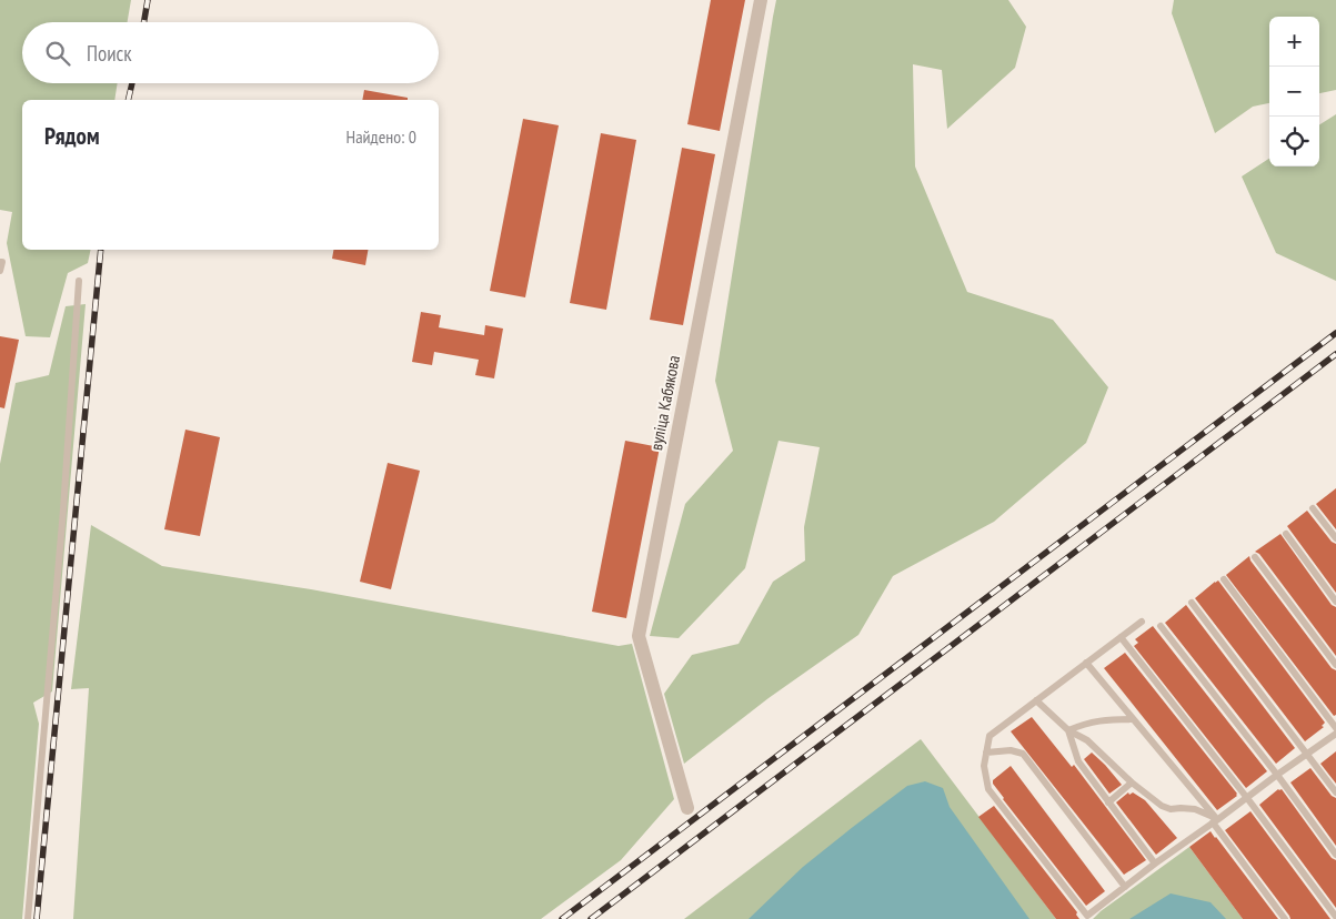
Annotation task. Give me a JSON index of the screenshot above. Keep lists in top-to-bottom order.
{
  "streets": {
    "street": ["вуліца Кабякова"]
  },
  "page": {
    "map_buttons": ["+", "−"],
    "search": "Поиск",
    "heading": ["Рядом", "Найдено: 0"]
  }
}
